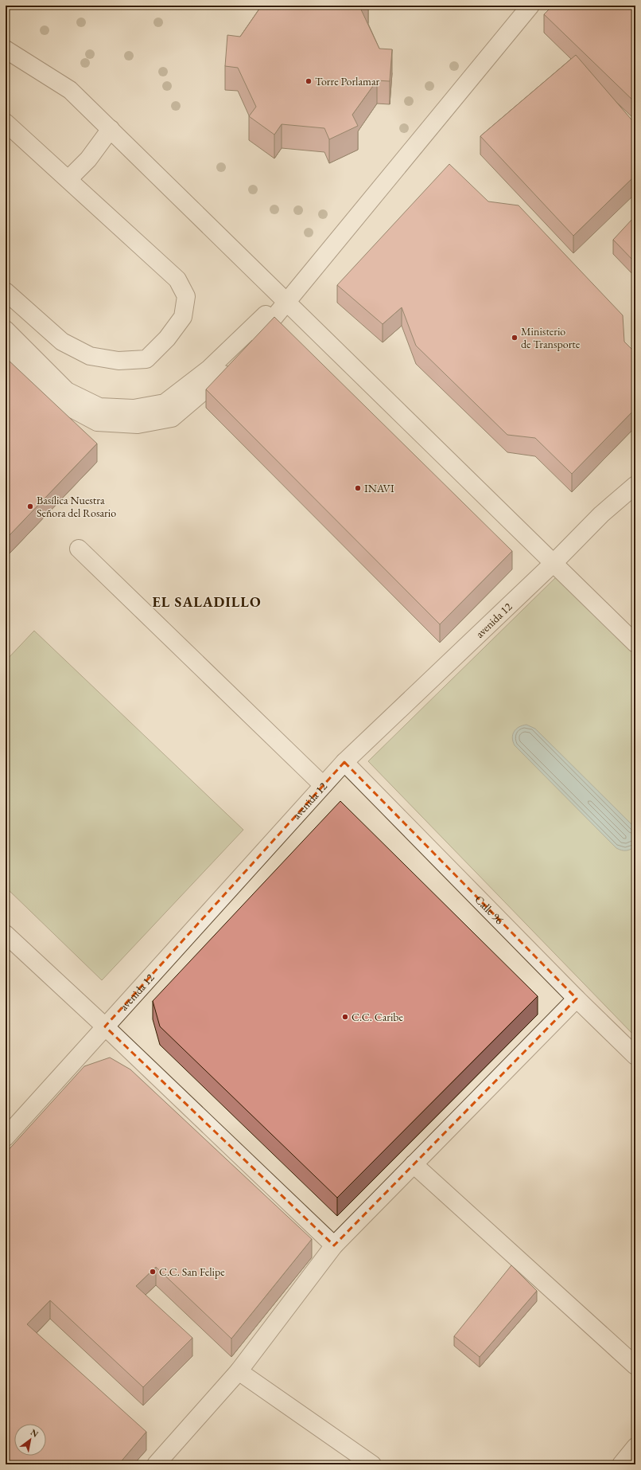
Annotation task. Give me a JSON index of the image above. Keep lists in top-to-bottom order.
{
  "streets": {
    "street": ["avenida 12", "Calle 96"]
  },
  "crossings": [
    ["avenida 12", "Calle 96"]
  ],
  "districts": ["EL SALADILLO"],
  "places": [
    "Torre Porlamar",
    "Ministerio de Transporte",
    "INAVI",
    "Basílica Nuestra Señora del Rosario",
    "C.C. Caribe",
    "C.C. San Felipe"
  ],
  "north": "top right"
}
